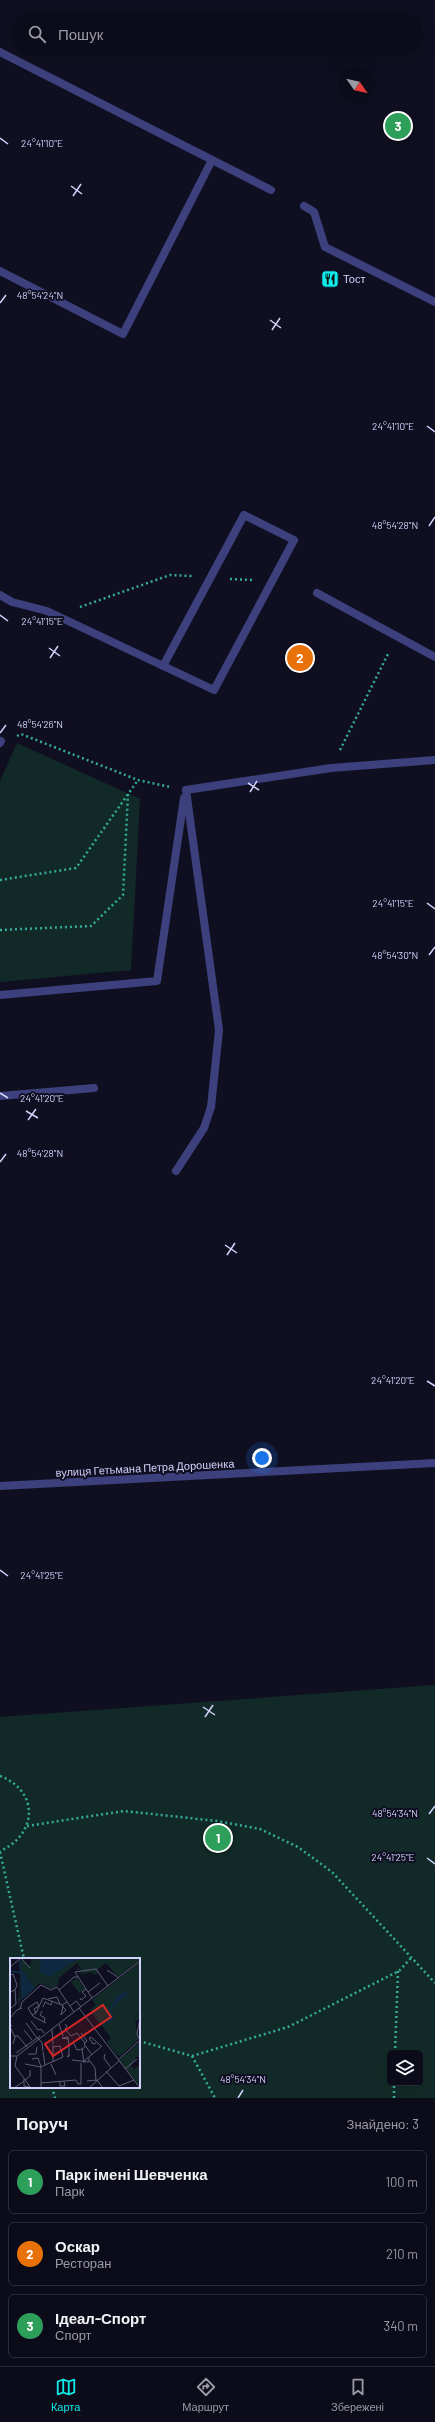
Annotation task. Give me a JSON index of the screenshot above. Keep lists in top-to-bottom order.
{
  "streets": {
    "street": ["вулиця Гетьмана Петра Дорошенка"]
  },
  "places": {
    "restaurant": ["Тост"]
  },
  "north": "bottom right",
  "page": {
    "search": "Пошук",
    "pins": ["3", "2", "1"],
    "heading": ["Поруч", "Знайдено: 3"],
    "list": [
      {
        "mark": "1",
        "name": "Парк імені Шевченка",
        "note": "Парк",
        "value": "100 m"
      },
      {
        "mark": "2",
        "name": "Оскар",
        "note": "Ресторан",
        "value": "210 m"
      },
      {
        "mark": "3",
        "name": "Ідеал-Спорт",
        "note": "Спорт",
        "value": "340 m"
      }
    ],
    "nav": ["Карта", "Маршрут", "Збережені"]
  },
  "coordinates": [
    "24°41'10\"E",
    "48°54'24\"N",
    "48°54'28\"N",
    "24°41'15\"E",
    "48°54'26\"N",
    "48°54'30\"N",
    "24°41'20\"E",
    "24°41'25\"E",
    "48°54'34\"N"
  ]
}
